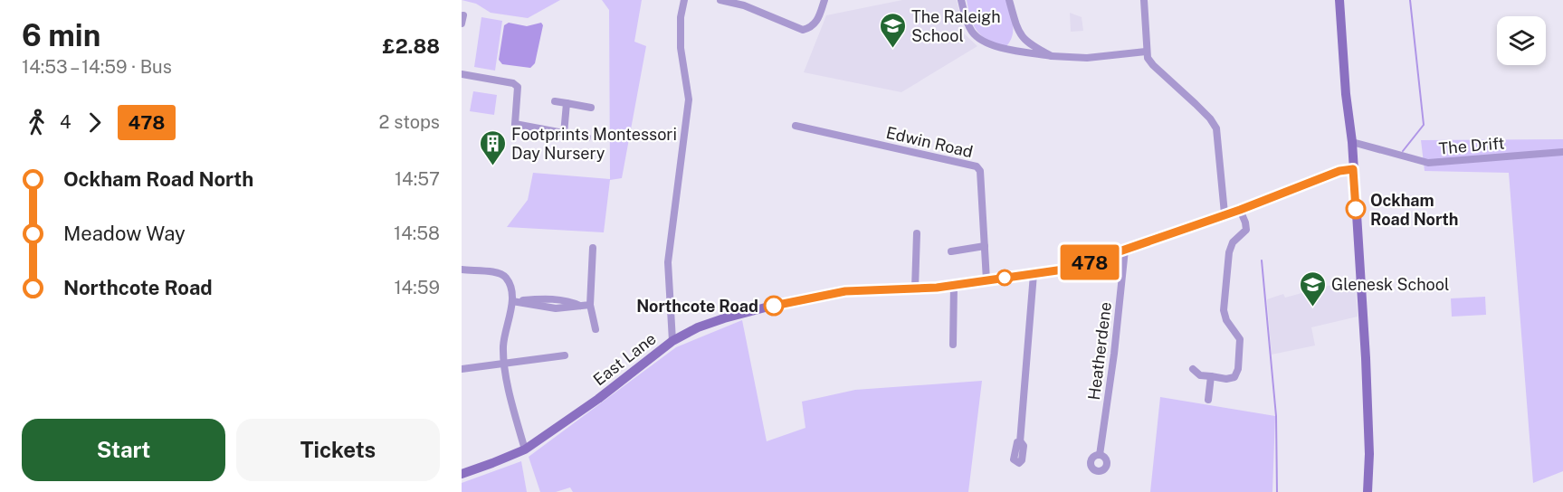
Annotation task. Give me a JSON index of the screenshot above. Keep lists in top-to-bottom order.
{
  "streets": {
    "street": [
      "Edwin Road",
      "The Drift",
      "Heatherdene",
      "East Lane"
    ]
  },
  "crossings": [
    ["Edwin Road", "East Lane"],
    ["Heatherdene", "East Lane"]
  ],
  "places": {
    "school or university": ["The Raleigh School", "Glenesk School"],
    "building": ["Footprints Montessori Day Nursery"],
    "other": ["Ockham Road North", "Northcote Road"]
  },
  "lines": ["bus line 478"],
  "page": {
    "heading": ["6 min", "14:53 – 14:59 · Bus", "£2.88"],
    "on_map": "478",
    "legs": ["4", "478", "2 stops"],
    "list": [
      {
        "name": "Ockham Road North",
        "value": "14:57"
      },
      {
        "name": "Meadow Way",
        "value": "14:58"
      },
      {
        "name": "Northcote Road",
        "value": "14:59"
      }
    ],
    "buttons": ["Start", "Tickets"]
  }
}
